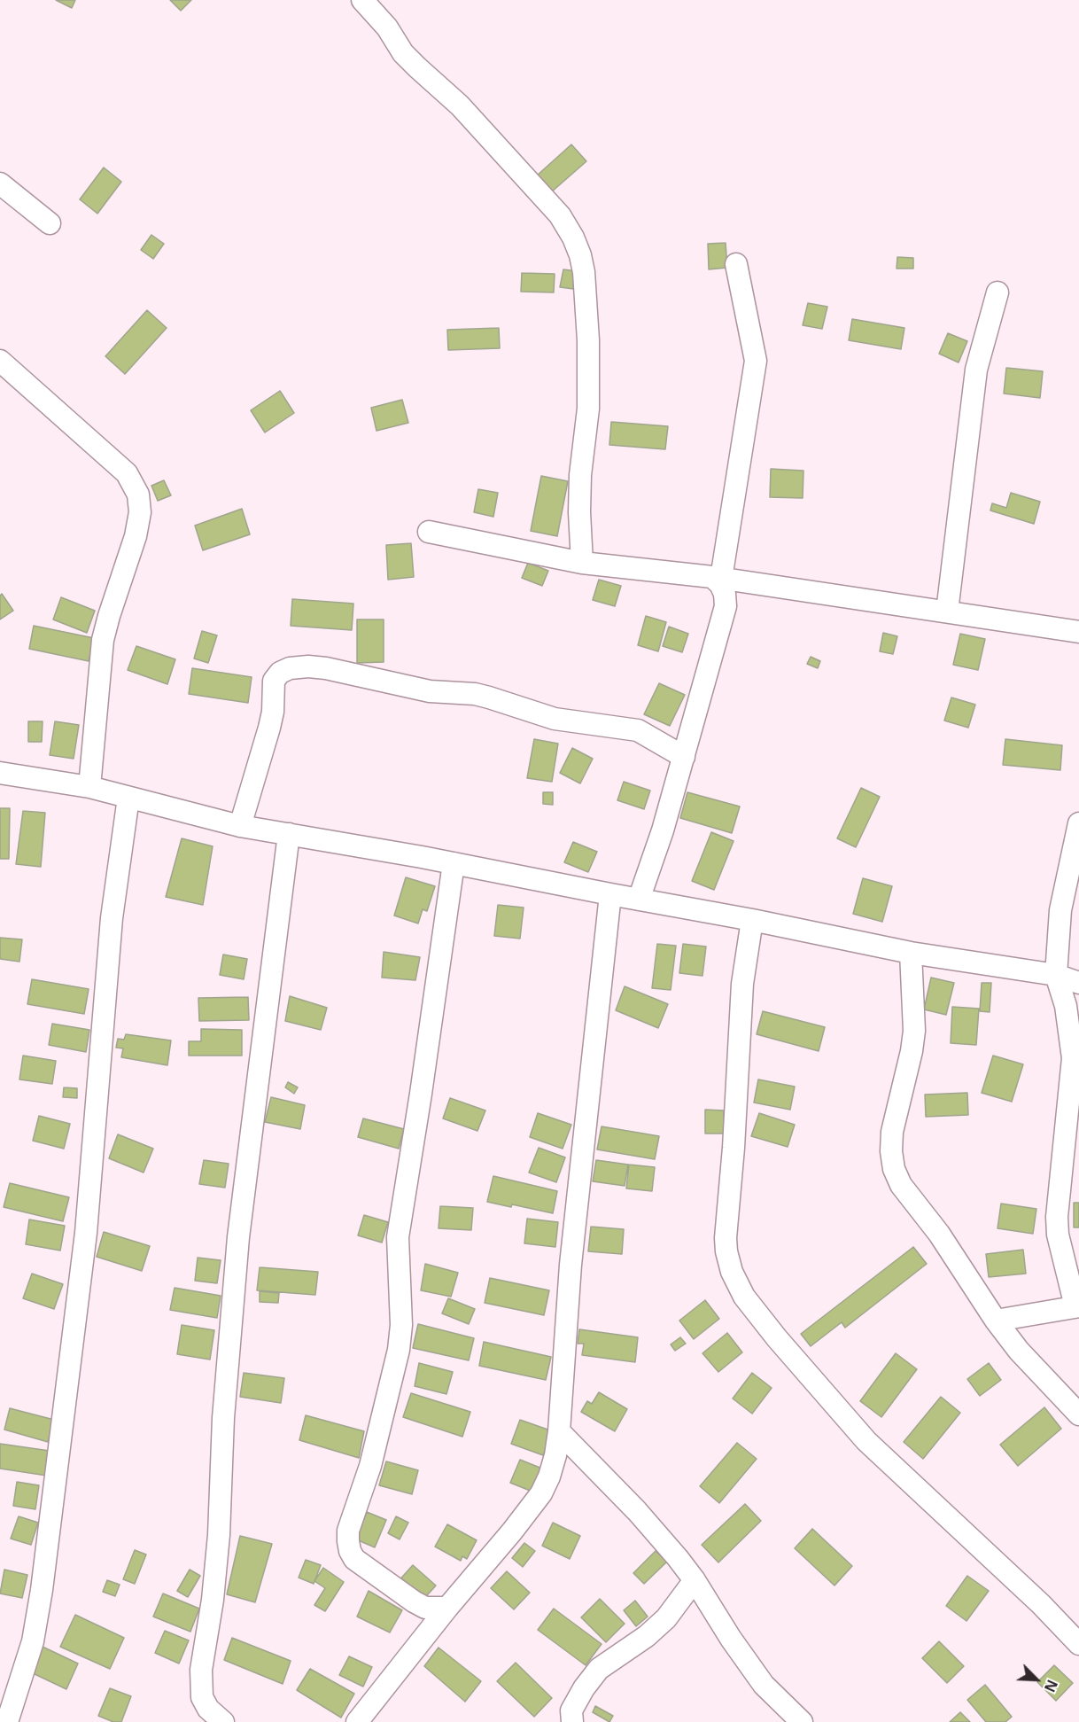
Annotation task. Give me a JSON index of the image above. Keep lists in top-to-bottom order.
{
  "north": "bottom right"
}
